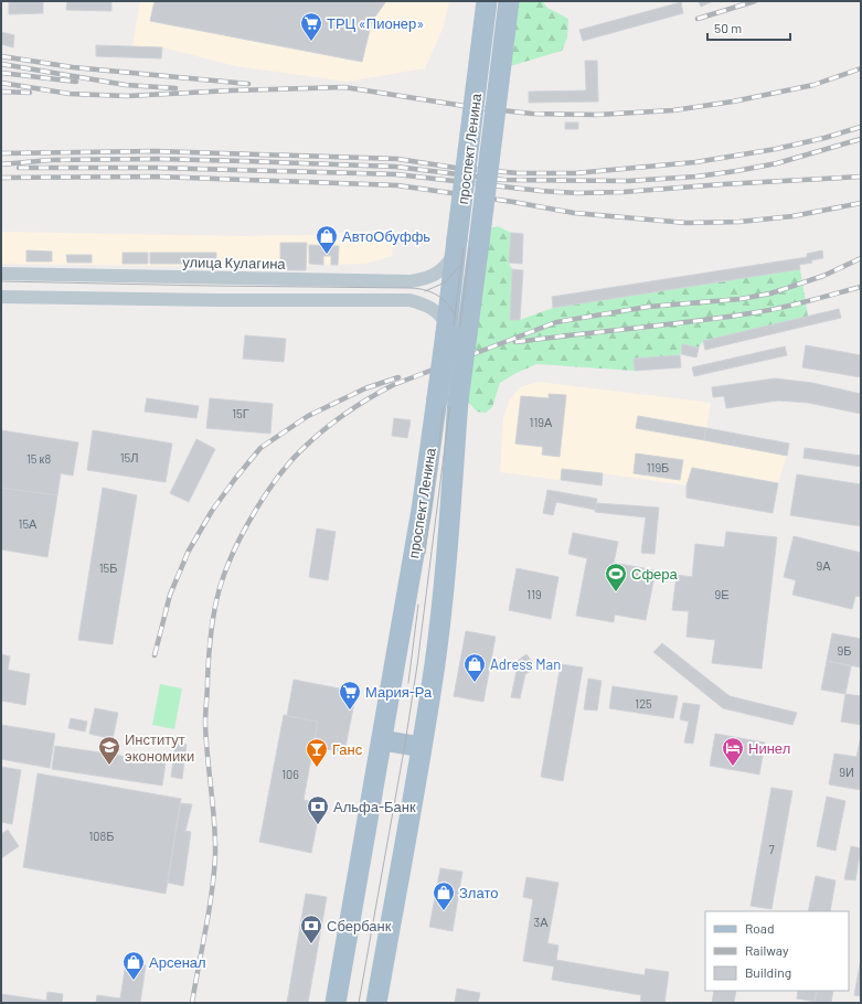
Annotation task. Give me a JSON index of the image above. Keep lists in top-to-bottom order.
{
  "streets": {
    "main road": ["проспект Ленина"],
    "street": ["улица Кулагина"]
  },
  "crossings": [
    ["проспект Ленина", "улица Кулагина"]
  ],
  "places": {
    "supermarket": ["ТРЦ «Пионер»", "Мария-Ра"],
    "shop": [
      "АвтоОбуффь",
      "Adress Man",
      "Злато",
      "Арсенал"
    ],
    "sports": ["Сфера"],
    "school or university": ["Институт экономики"],
    "hotel": ["Нинел"],
    "bar": ["Ганс"],
    "bank": ["Альфа-Банк", "Сбербанк"]
  },
  "house_numbers": [
    "15Г",
    "119А",
    "15Л",
    "15 к8",
    "119Б",
    "15А",
    "9А",
    "15Б",
    "119",
    "9Е",
    "9Б",
    "125",
    "9И",
    "106",
    "108Б",
    "7",
    "3А"
  ],
  "legend": ["Road", "Railway", "Building"],
  "scale_bar": "50 m"
}
